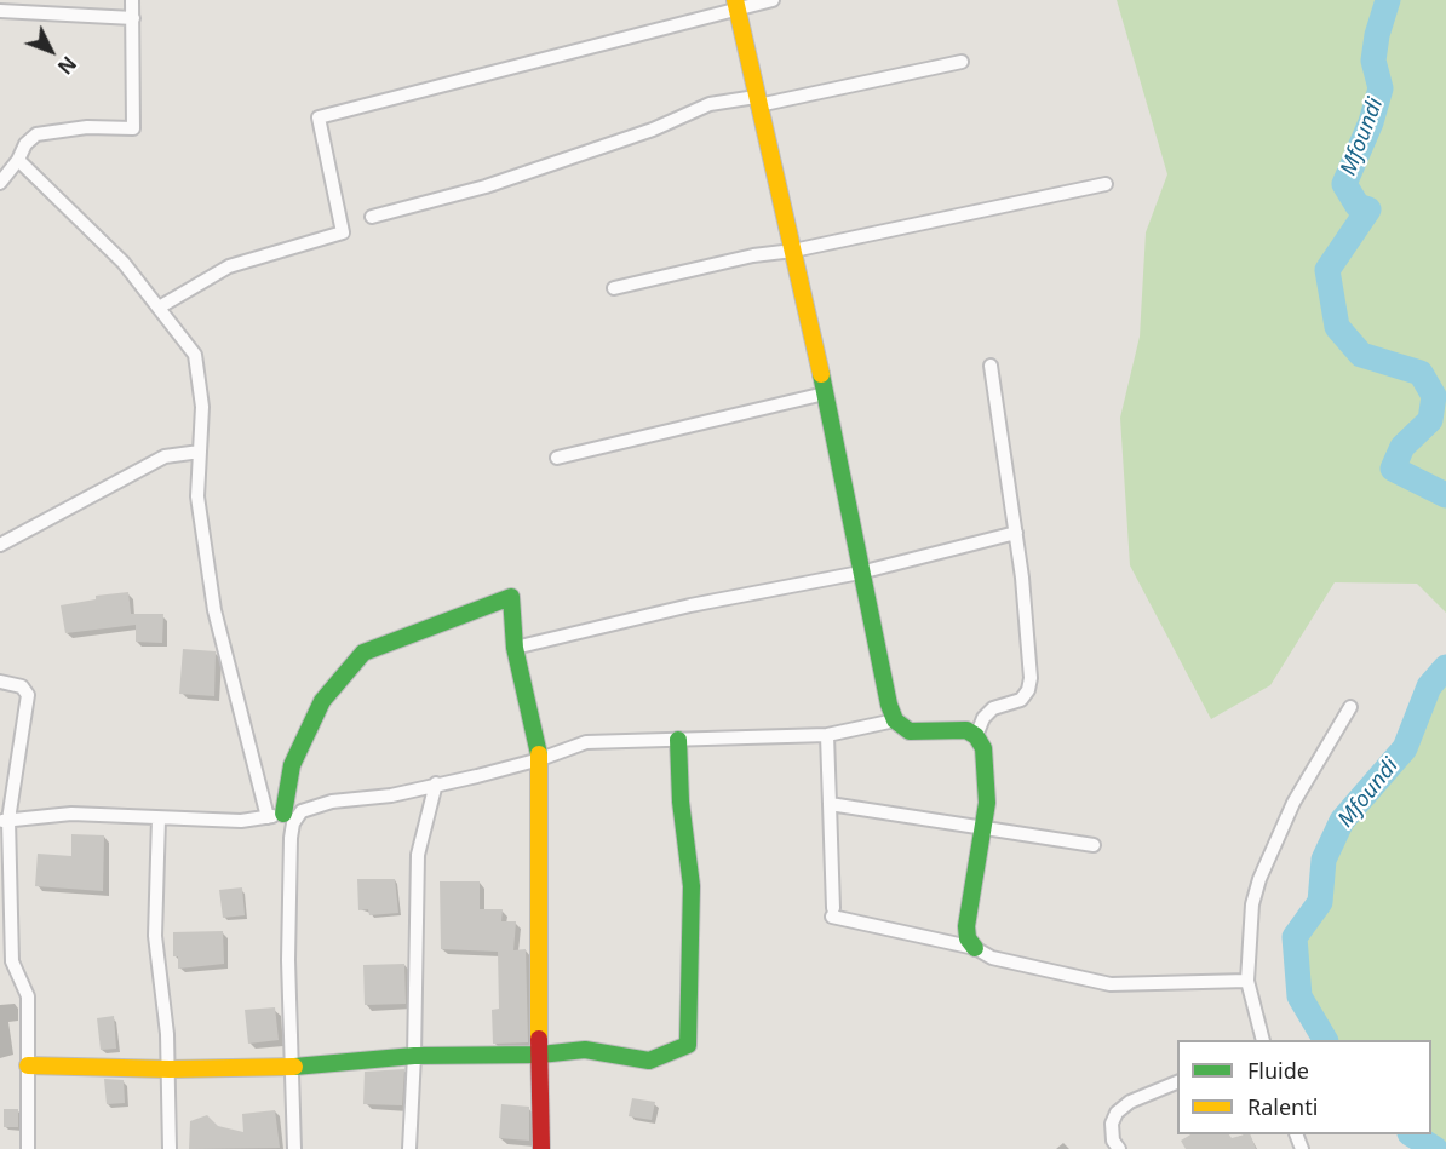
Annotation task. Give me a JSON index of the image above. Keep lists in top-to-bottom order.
{
  "water": ["Mfoundi"],
  "legend": ["Fluide", "Ralenti"],
  "north": "bottom right"
}
